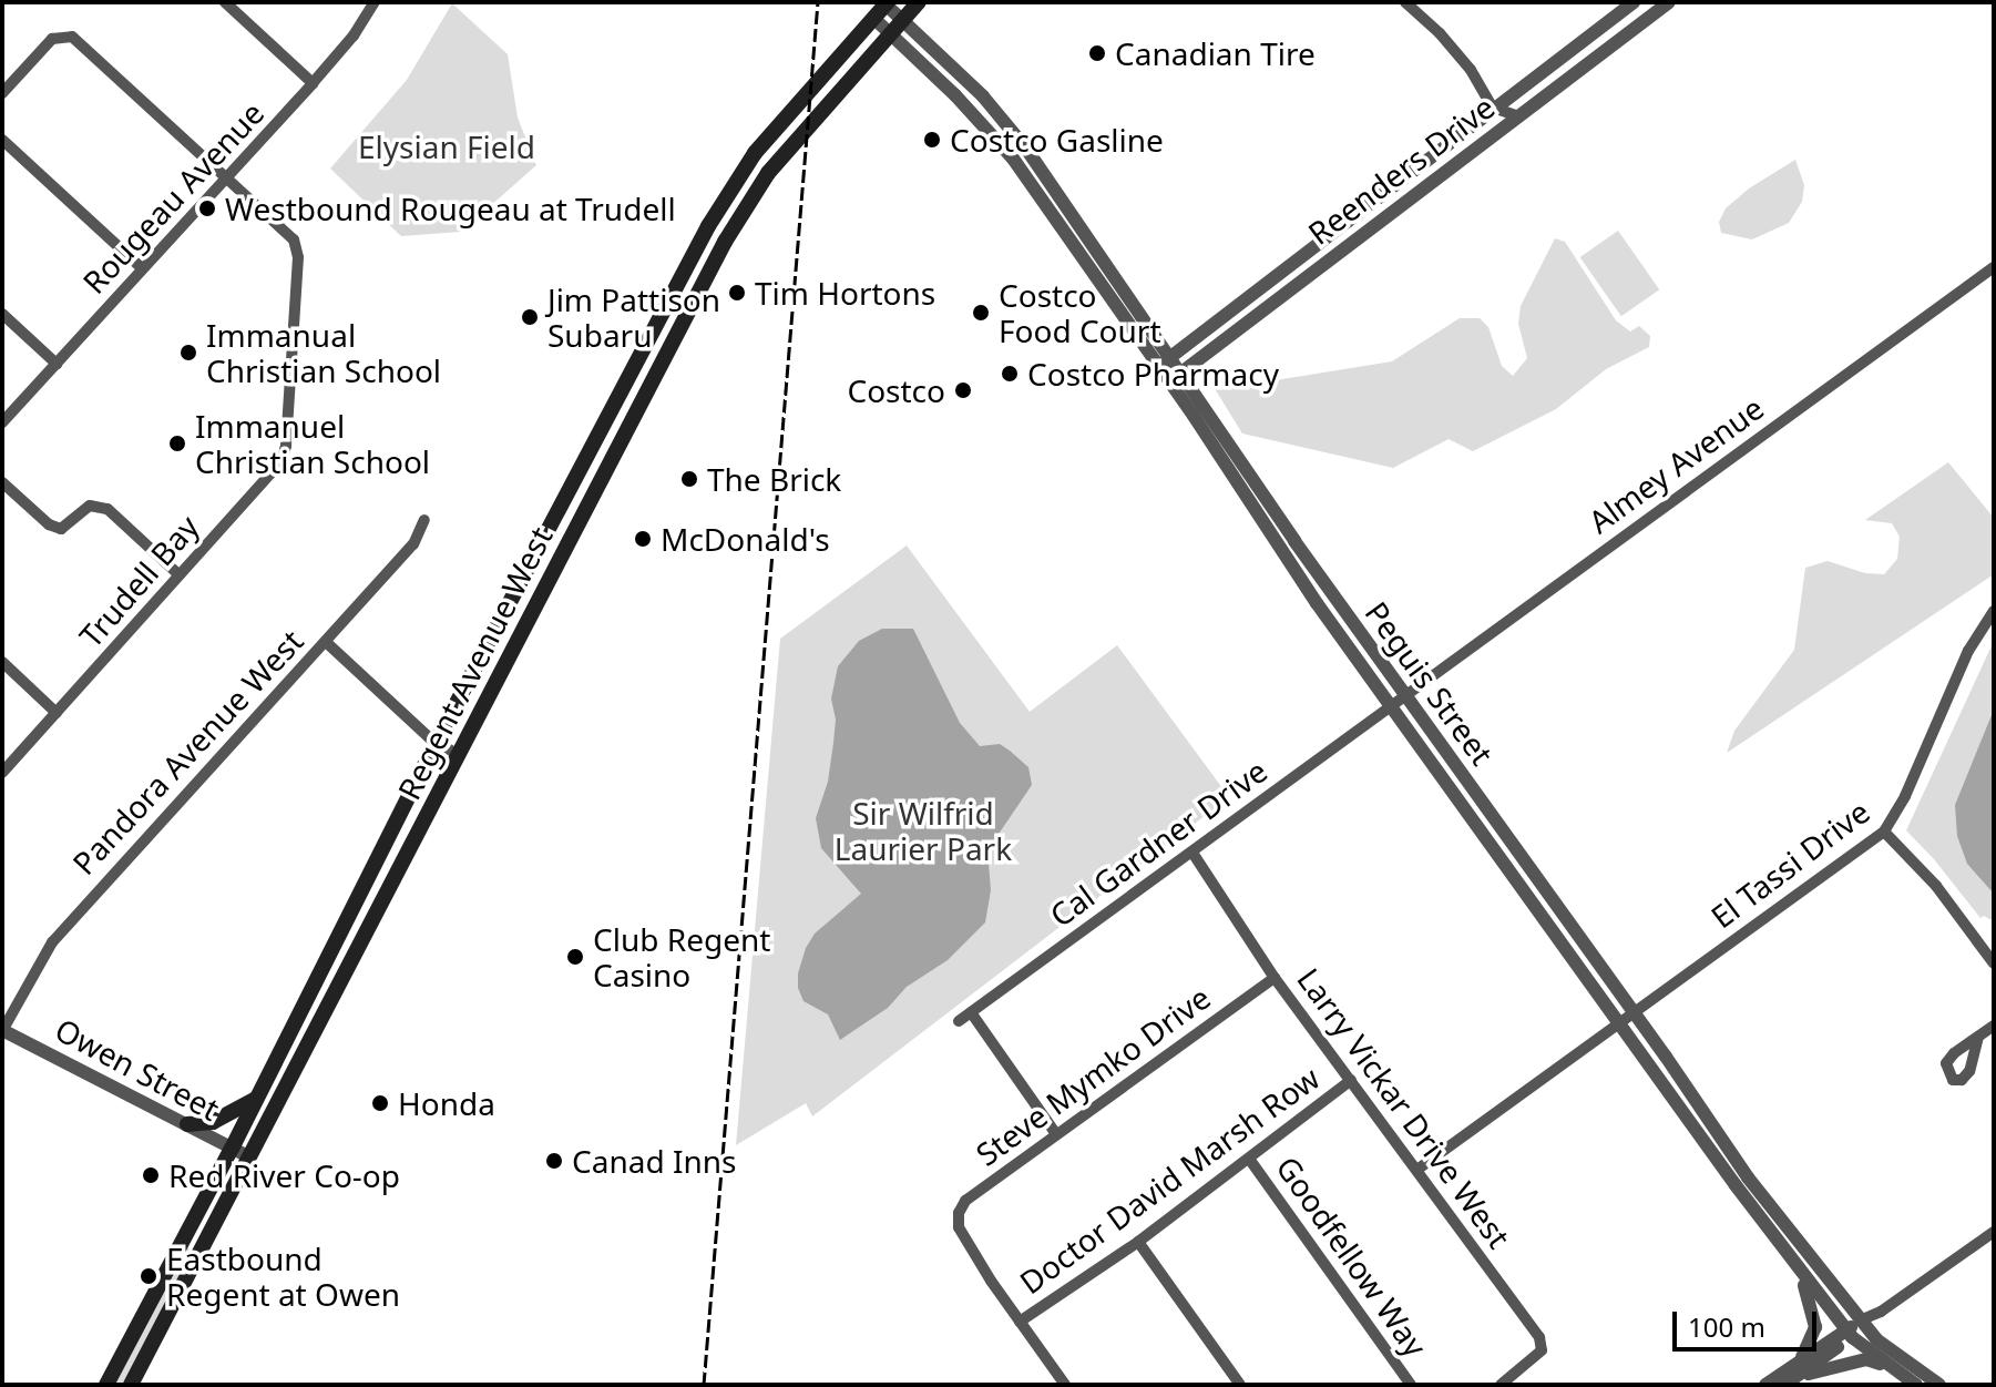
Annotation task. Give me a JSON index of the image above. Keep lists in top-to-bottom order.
{
  "streets": {
    "main road": ["Regent Avenue West"],
    "street": [
      "Reenders Drive",
      "Rougeau Avenue",
      "Almey Avenue",
      "Trudell Bay",
      "Peguis Street",
      "Pandora Avenue West",
      "Cal Gardner Drive",
      "El Tassi Drive",
      "Owen Street",
      "Steve Mymko Drive",
      "Larry Vickar Drive West",
      "Doctor David Marsh Row",
      "Goodfellow Way"
    ]
  },
  "crossings": [
    ["Reenders Drive", "Peguis Street"],
    ["Rougeau Avenue", "Trudell Bay"],
    ["Almey Avenue", "Peguis Street"],
    ["Almey Avenue", "Cal Gardner Drive"],
    ["Regent Avenue West", "Peguis Street"],
    ["Regent Avenue West", "Owen Street"],
    ["Peguis Street", "Cal Gardner Drive"],
    ["Peguis Street", "El Tassi Drive"],
    ["Pandora Avenue West", "Owen Street"],
    ["Cal Gardner Drive", "Larry Vickar Drive West"],
    ["El Tassi Drive", "Larry Vickar Drive West"],
    ["Steve Mymko Drive", "Larry Vickar Drive West"],
    ["Steve Mymko Drive", "Doctor David Marsh Row"],
    ["Larry Vickar Drive West", "Doctor David Marsh Row"],
    ["Doctor David Marsh Row", "Goodfellow Way"]
  ],
  "parks": ["Elysian Field", "Sir Wilfrid Laurier Park"],
  "places": [
    "Canadian Tire",
    "Costco Gasline",
    "Westbound Rougeau at Trudell",
    "Tim Hortons",
    "Costco Food Court",
    "Jim Pattison Subaru",
    "Immanual Christian School",
    "Costco Pharmacy",
    "Costco",
    "Immanuel Christian School",
    "The Brick",
    "McDonald's",
    "Club Regent Casino",
    "Honda",
    "Canad Inns",
    "Red River Co-op",
    "Eastbound Regent at Owen"
  ],
  "scale_bar": "100 m"
}
